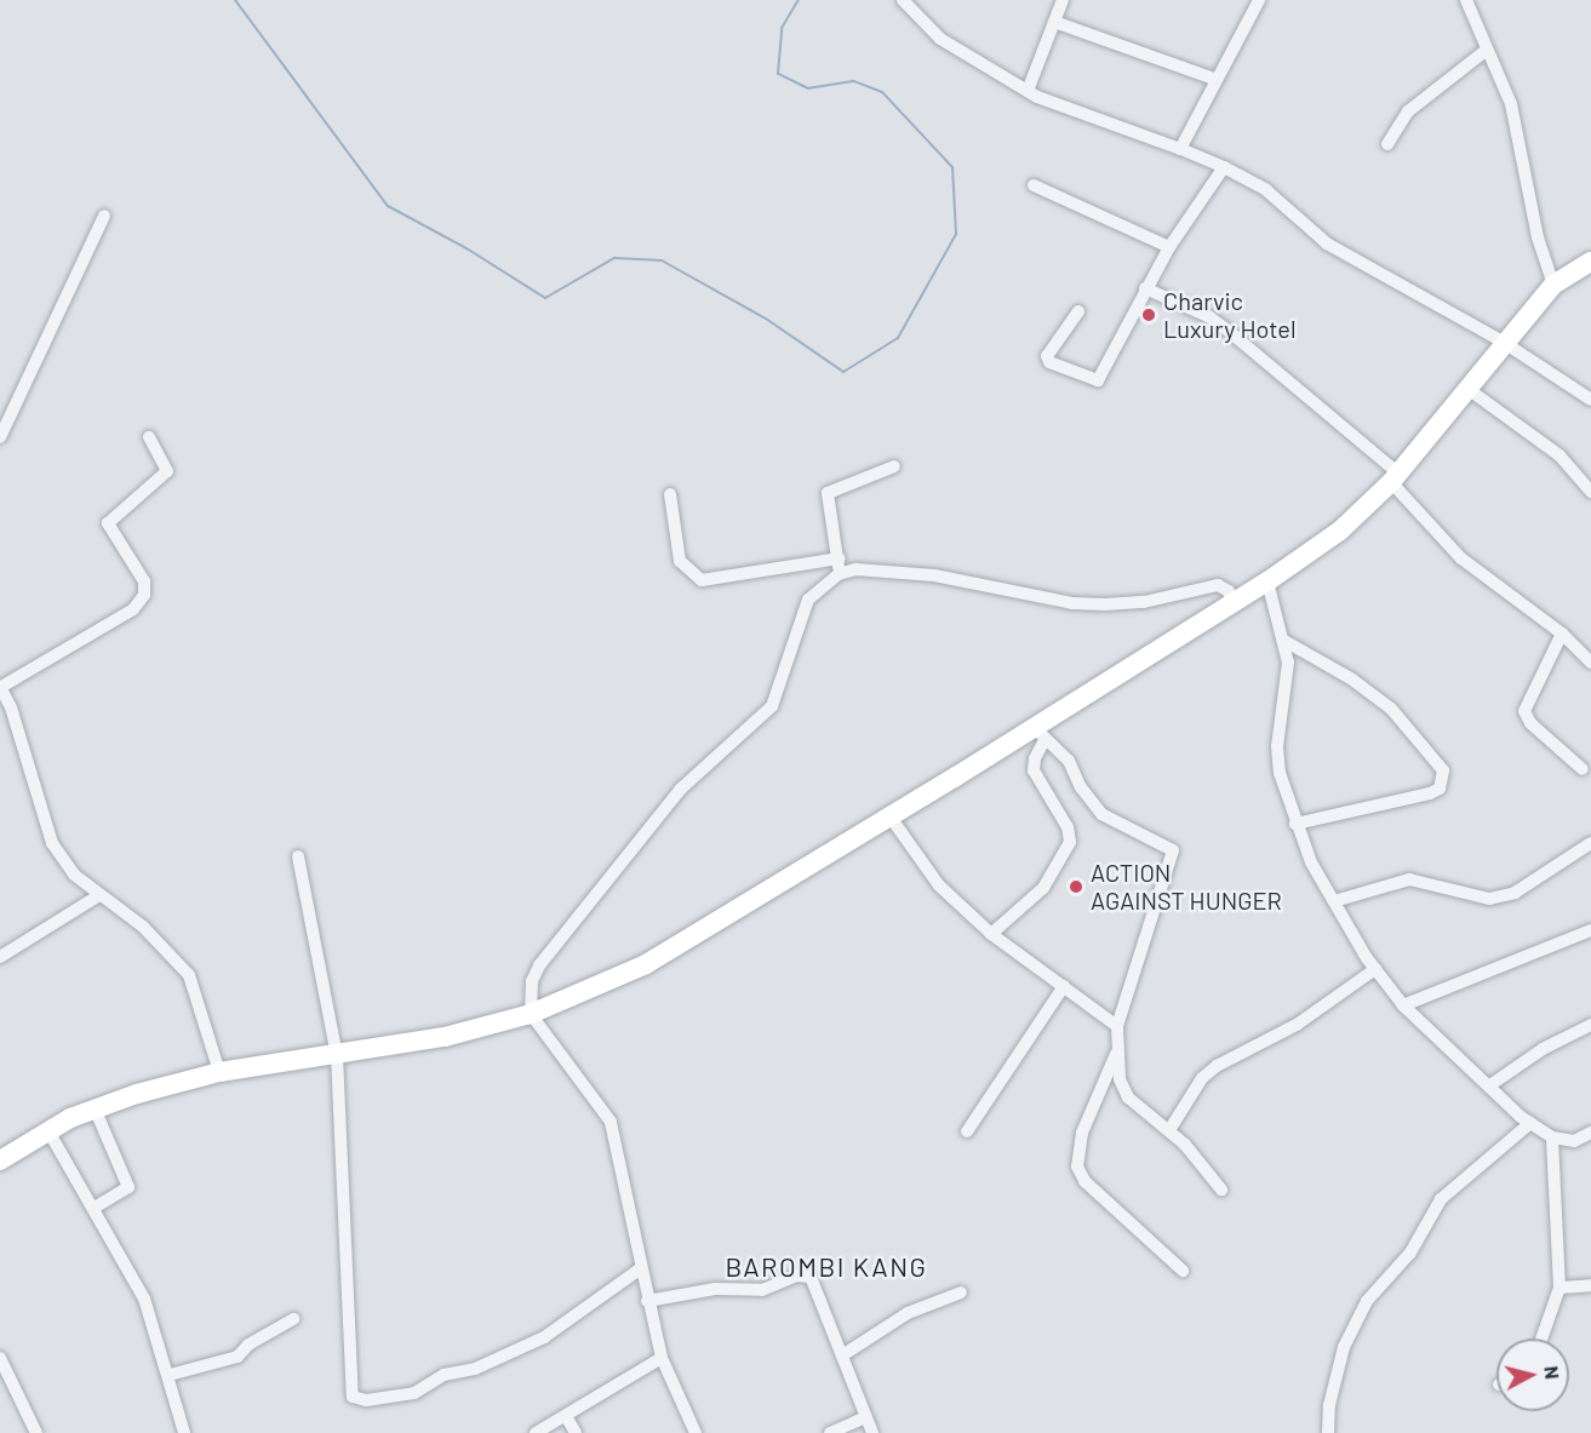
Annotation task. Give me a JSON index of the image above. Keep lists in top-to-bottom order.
{
  "districts": ["BAROMBI KANG"],
  "places": ["Charvic Luxury Hotel", "ACTION AGAINST HUNGER"],
  "north": "right"
}
